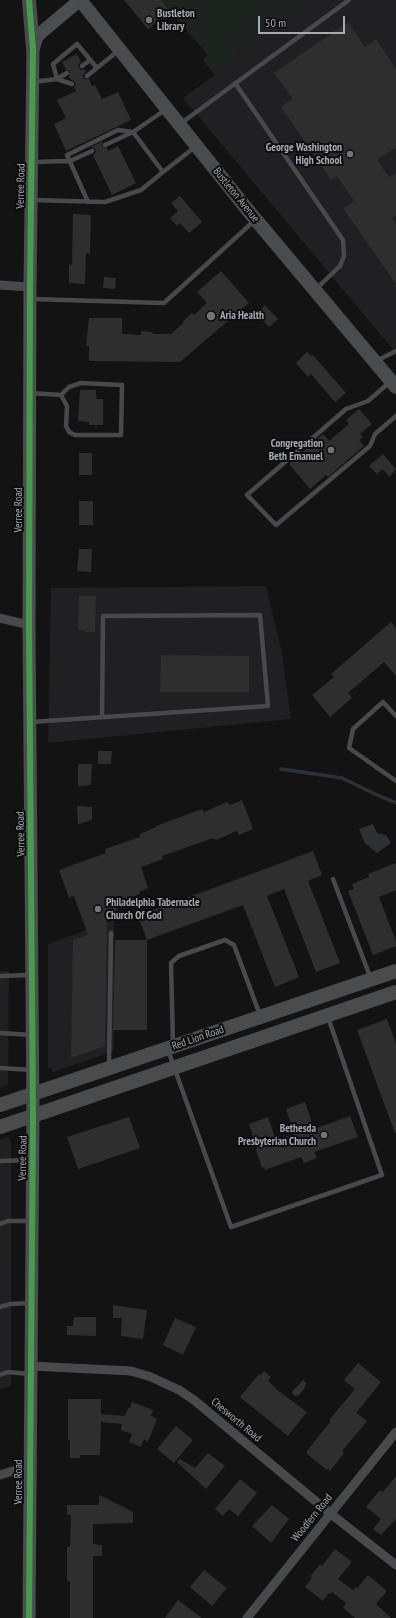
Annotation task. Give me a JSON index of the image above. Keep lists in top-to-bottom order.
{
  "streets": {
    "main road": ["Verree Road", "Bustleton Avenue", "Red Lion Road"],
    "street": ["Chesworth Road", "Woodfern Road"]
  },
  "crossings": [
    ["Verree Road", "Bustleton Avenue"],
    ["Verree Road", "Red Lion Road"],
    ["Verree Road", "Chesworth Road"],
    ["Chesworth Road", "Woodfern Road"]
  ],
  "places": [
    "Bustleton Library",
    "George Washington High School",
    "Aria Health",
    "Congregation Beth Emanuel",
    "Philadelphia Tabernacle Church Of God",
    "Bethesda Presbyterian Church"
  ],
  "scale_bar": "50 m"
}
